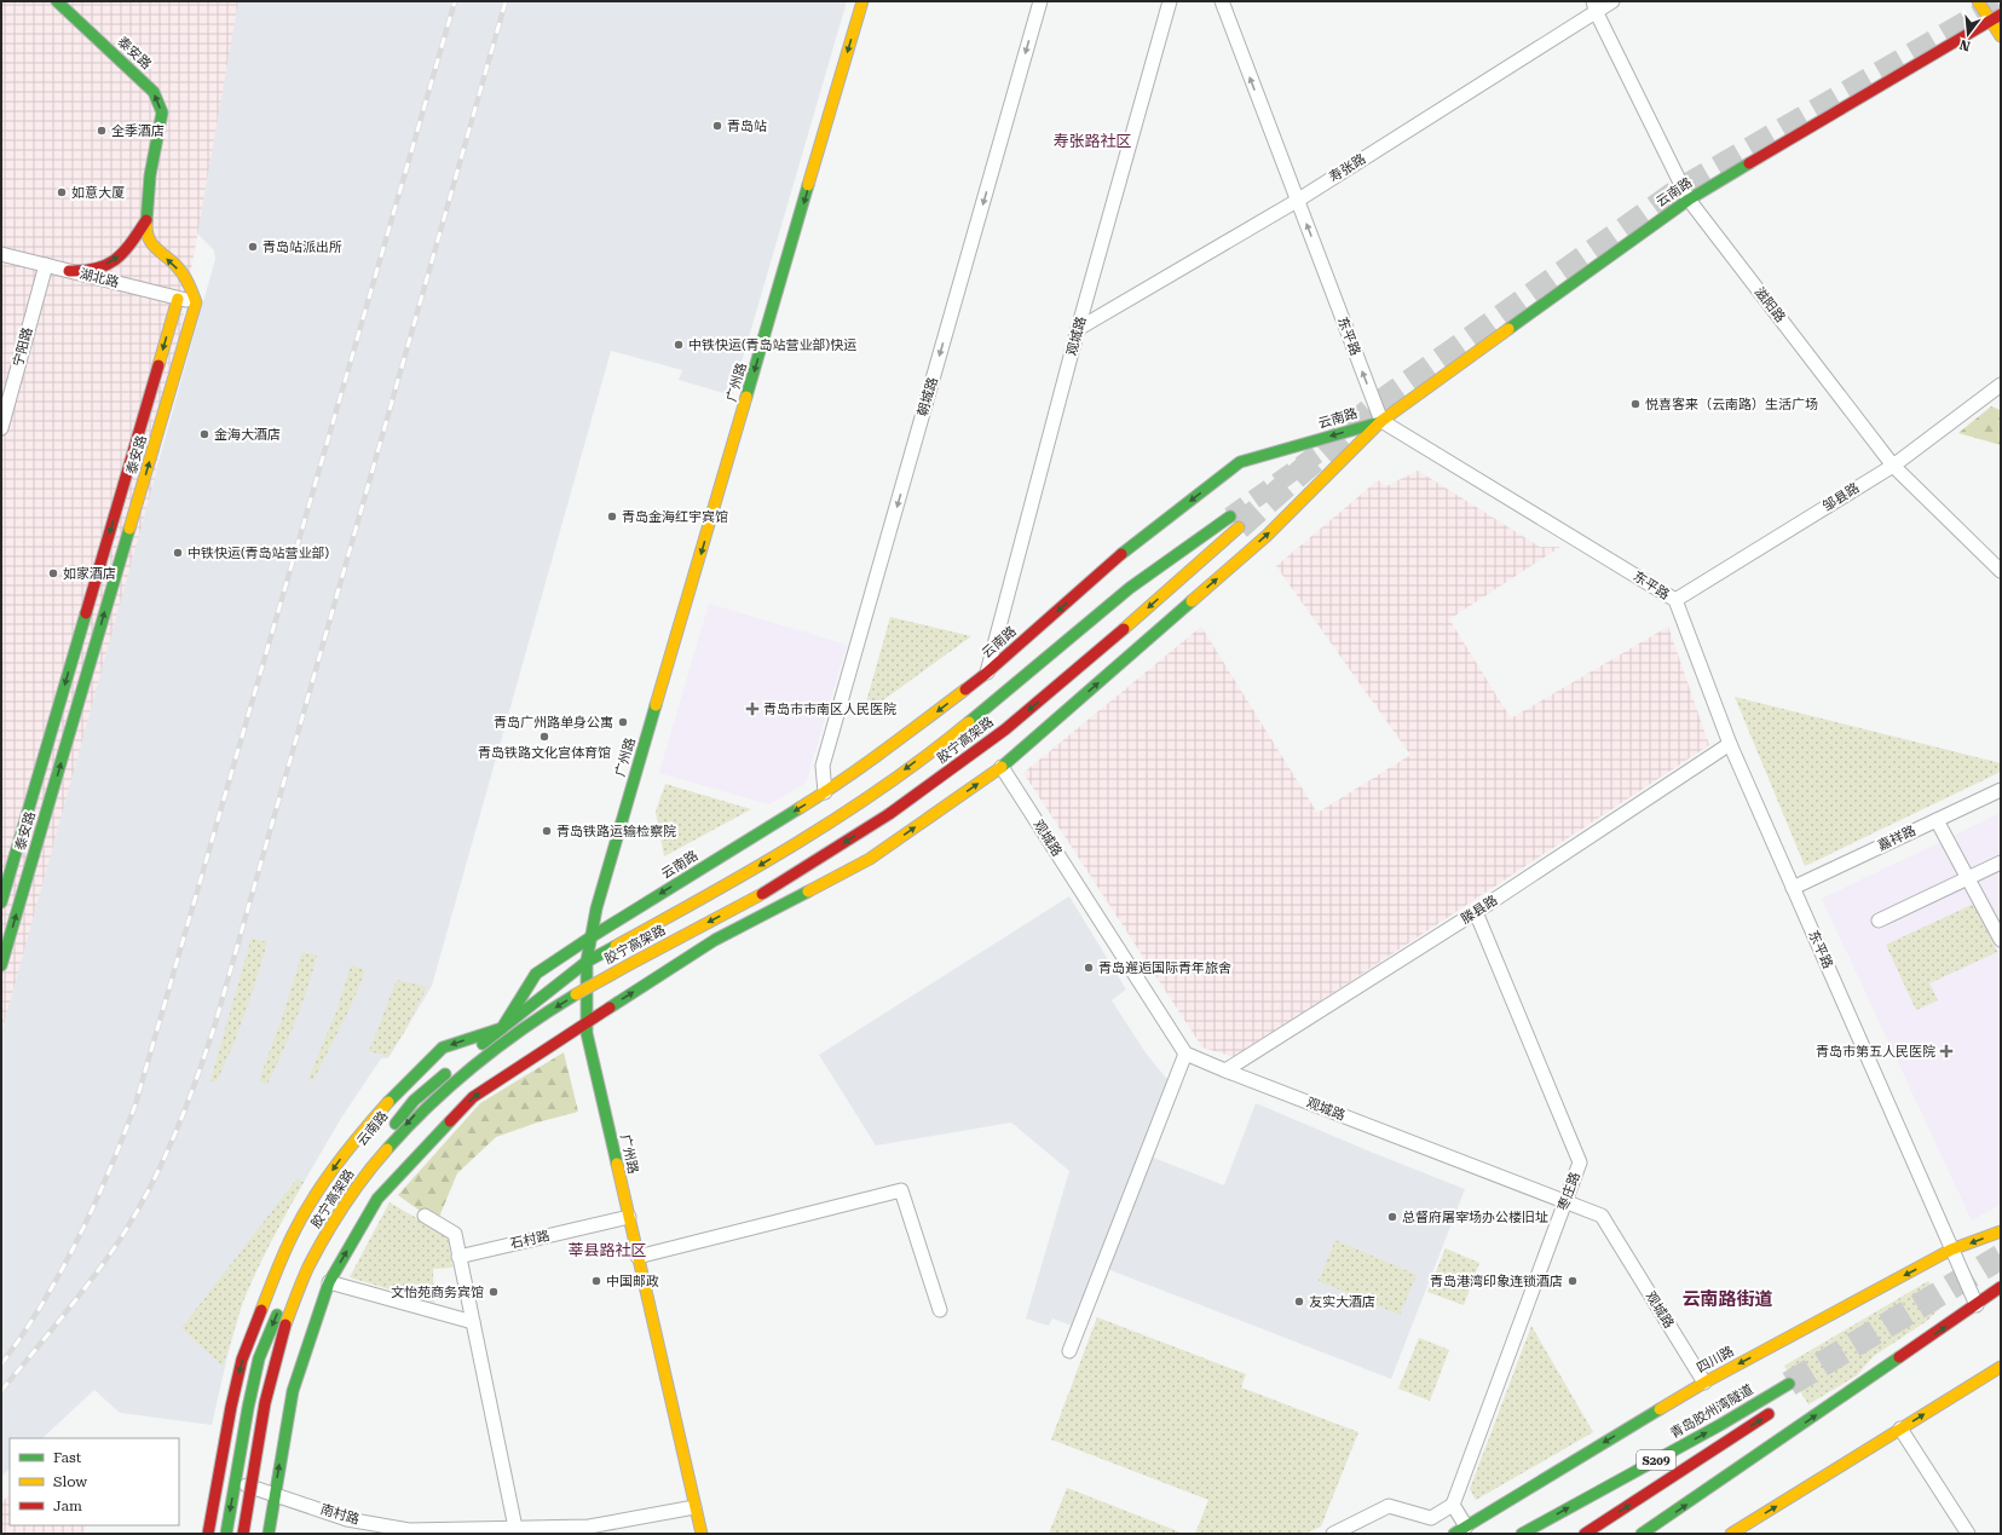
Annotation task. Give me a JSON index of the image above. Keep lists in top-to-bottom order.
{
  "streets": {
    "main road": [
      "泰安路",
      "云南路",
      "广州路",
      "胶宁高架路",
      "四川路",
      "青岛胶州湾隧道",
      "S209"
    ],
    "street": [
      "寿张路",
      "湖北路",
      "滋阳路",
      "观城路",
      "东平路",
      "宁阳路",
      "朝城路",
      "邹县路",
      "嘉祥路",
      "滕县路",
      "枣庄路",
      "石村路",
      "南村路"
    ]
  },
  "crossings": [
    ["泰安路", "湖北路"],
    ["寿张路", "滋阳路"],
    ["寿张路", "观城路"],
    ["寿张路", "东平路"],
    ["云南路", "滋阳路"],
    ["云南路", "观城路"],
    ["云南路", "东平路"],
    ["云南路", "广州路"],
    ["云南路", "朝城路"],
    ["云南路", "南村路"],
    ["湖北路", "宁阳路"],
    ["滋阳路", "邹县路"],
    ["观城路", "滕县路"],
    ["观城路", "枣庄路"],
    ["观城路", "四川路"],
    ["东平路", "邹县路"],
    ["东平路", "嘉祥路"],
    ["东平路", "滕县路"],
    ["东平路", "四川路"],
    ["广州路", "石村路"],
    ["广州路", "南村路"],
    ["滕县路", "枣庄路"]
  ],
  "one_way": ["广州路", "朝城路"],
  "districts": ["寿张路社区", "莘县路社区", "云南路街道"],
  "places": {
    "other": [
      "青岛站",
      "全季酒店",
      "如意大厦",
      "青岛站派出所",
      "中铁快运(青岛站营业部)快运",
      "悦喜客来（云南路）生活广场",
      "金海大酒店",
      "青岛金海红宇宾馆",
      "中铁快运(青岛站营业部)",
      "如家酒店",
      "青岛广州路单身公寓",
      "青岛铁路文化宫体育馆",
      "青岛铁路运输检察院",
      "青岛邂逅国际青年旅舍",
      "总督府屠宰场办公楼旧址",
      "中国邮政",
      "青岛港湾印象连锁酒店",
      "文怡苑商务宾馆",
      "友实大酒店"
    ],
    "health": ["青岛市市南区人民医院", "青岛市第五人民医院"]
  },
  "legend": ["Fast", "Slow", "Jam"],
  "north": "bottom"
}
